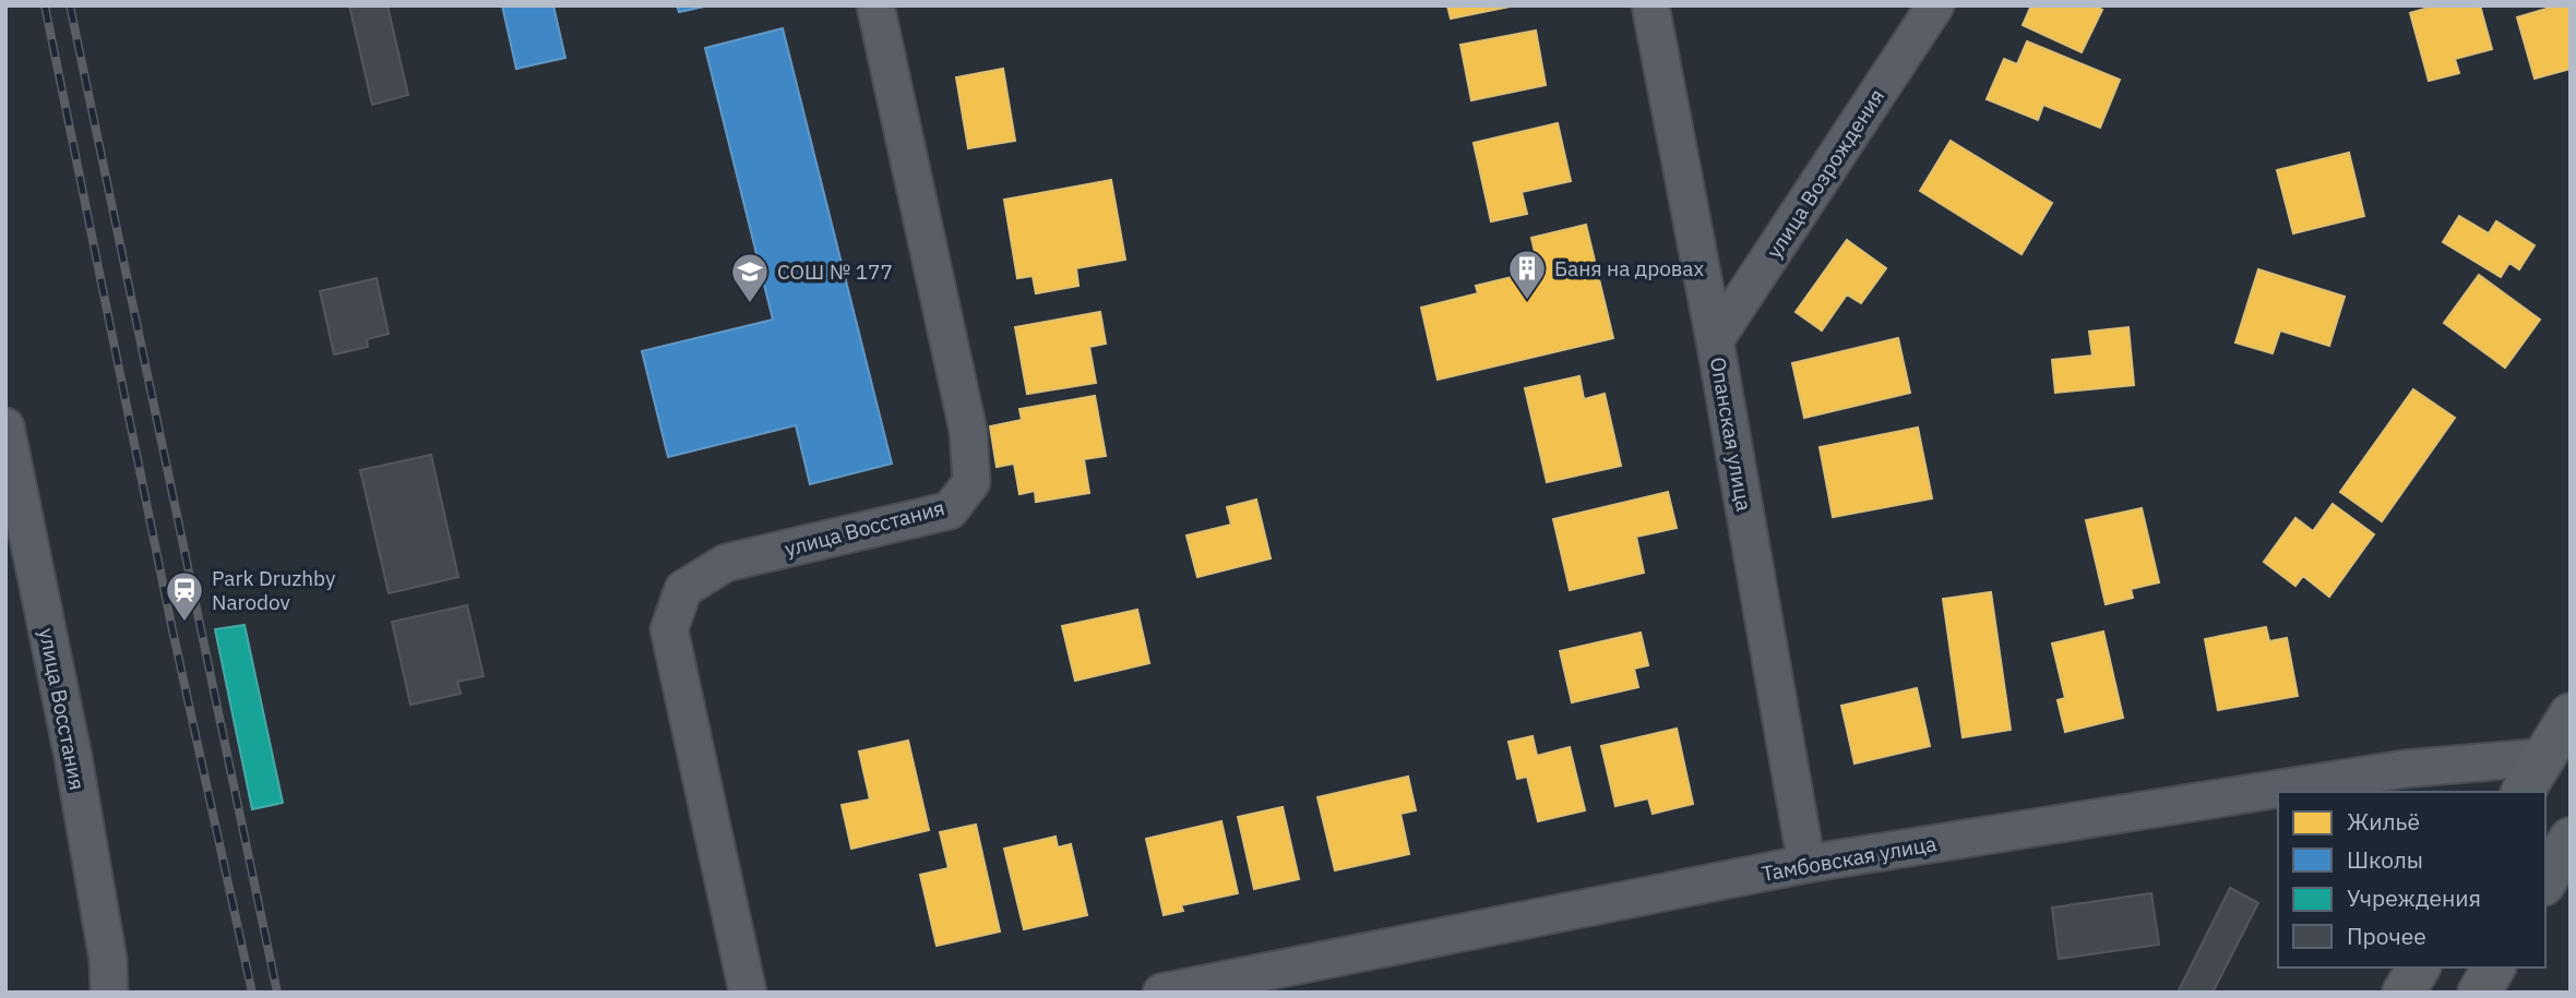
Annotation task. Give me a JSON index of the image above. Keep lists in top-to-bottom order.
{
  "streets": {
    "street": [
      "улица Возрождения",
      "Опанская улица",
      "улица Восстания",
      "Тамбовская улица"
    ]
  },
  "crossings": [
    ["улица Возрождения", "Опанская улица"],
    ["Опанская улица", "Тамбовская улица"]
  ],
  "places": {
    "building": ["Баня на дровах"],
    "school or university": ["СОШ № 177"],
    "station": ["Park Druzhby Narodov"]
  },
  "legend": [
    "Жильё",
    "Школы",
    "Учреждения",
    "Прочее"
  ]
}
